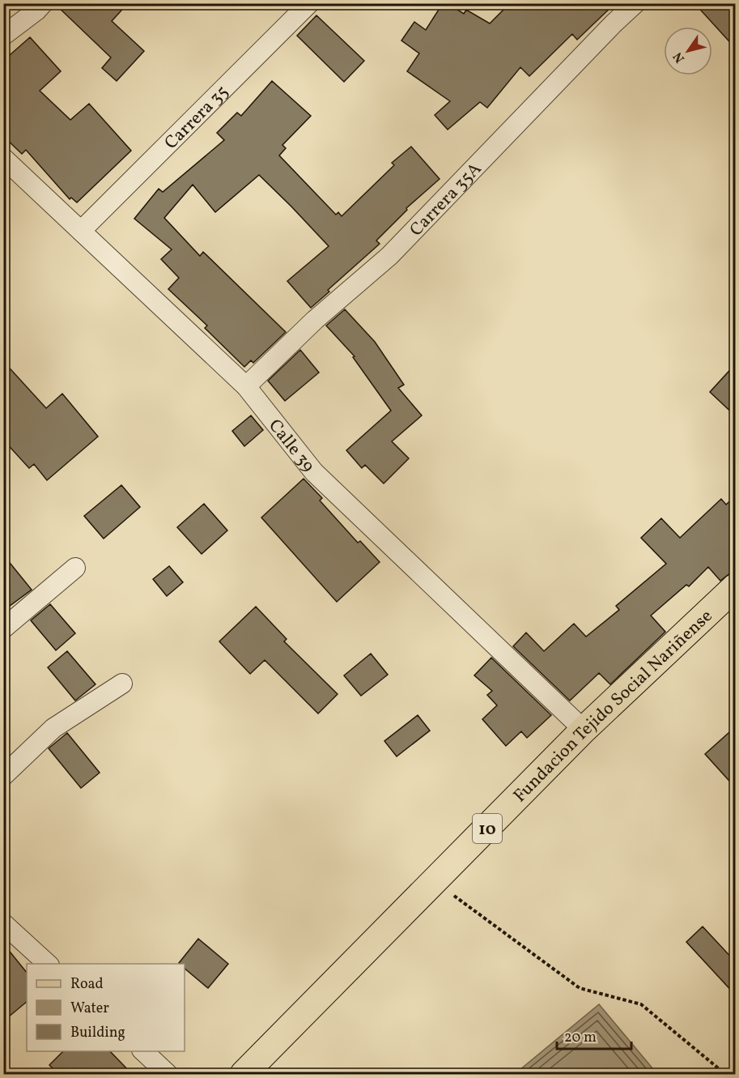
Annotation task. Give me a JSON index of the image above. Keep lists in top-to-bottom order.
{
  "streets": {
    "main road": ["Fundacion Tejido Social Nariñense", "10"],
    "street": ["Carrera 35", "Carrera 35A", "Calle 39"]
  },
  "crossings": [
    ["Carrera 35", "Calle 39"],
    ["Carrera 35A", "Calle 39"],
    ["Calle 39", "Fundacion Tejido Social Nariñense"]
  ],
  "legend": ["Road", "Water", "Building"],
  "scale_bar": "20 m",
  "north": "bottom left"
}
